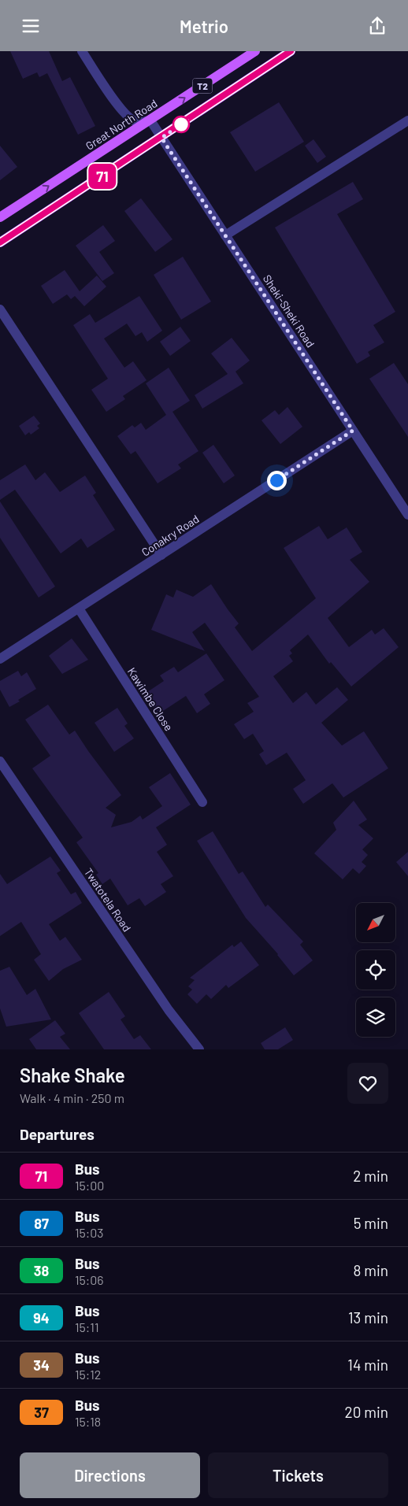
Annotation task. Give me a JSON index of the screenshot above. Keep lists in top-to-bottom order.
{
  "streets": {
    "main road": ["T2", "Great North Road"],
    "street": [
      "Sheki-Sheki Road",
      "Conakry Road",
      "Kawimbe Close",
      "Twatotela Road"
    ]
  },
  "crossings": [
    ["T2", "Sheki-Sheki Road"],
    ["Great North Road", "Sheki-Sheki Road"],
    ["Sheki-Sheki Road", "Conakry Road"],
    ["Conakry Road", "Kawimbe Close"]
  ],
  "lines": ["bus line 71"],
  "north": "bottom left",
  "page": {
    "header": "Metrio",
    "on_map": "71",
    "heading": [
      ["Shake Shake", "Walk · 4 min · 250 m"],
      "Departures"
    ],
    "list": [
      {
        "mark": "71",
        "name": "Bus",
        "note": "15:00",
        "value": "2 min"
      },
      {
        "mark": "87",
        "name": "Bus",
        "note": "15:03",
        "value": "5 min"
      },
      {
        "mark": "38",
        "name": "Bus",
        "note": "15:06",
        "value": "8 min"
      },
      {
        "mark": "94",
        "name": "Bus",
        "note": "15:11",
        "value": "13 min"
      },
      {
        "mark": "34",
        "name": "Bus",
        "note": "15:12",
        "value": "14 min"
      },
      {
        "mark": "37",
        "name": "Bus",
        "note": "15:18",
        "value": "20 min"
      }
    ],
    "buttons": ["Directions", "Tickets"]
  }
}
